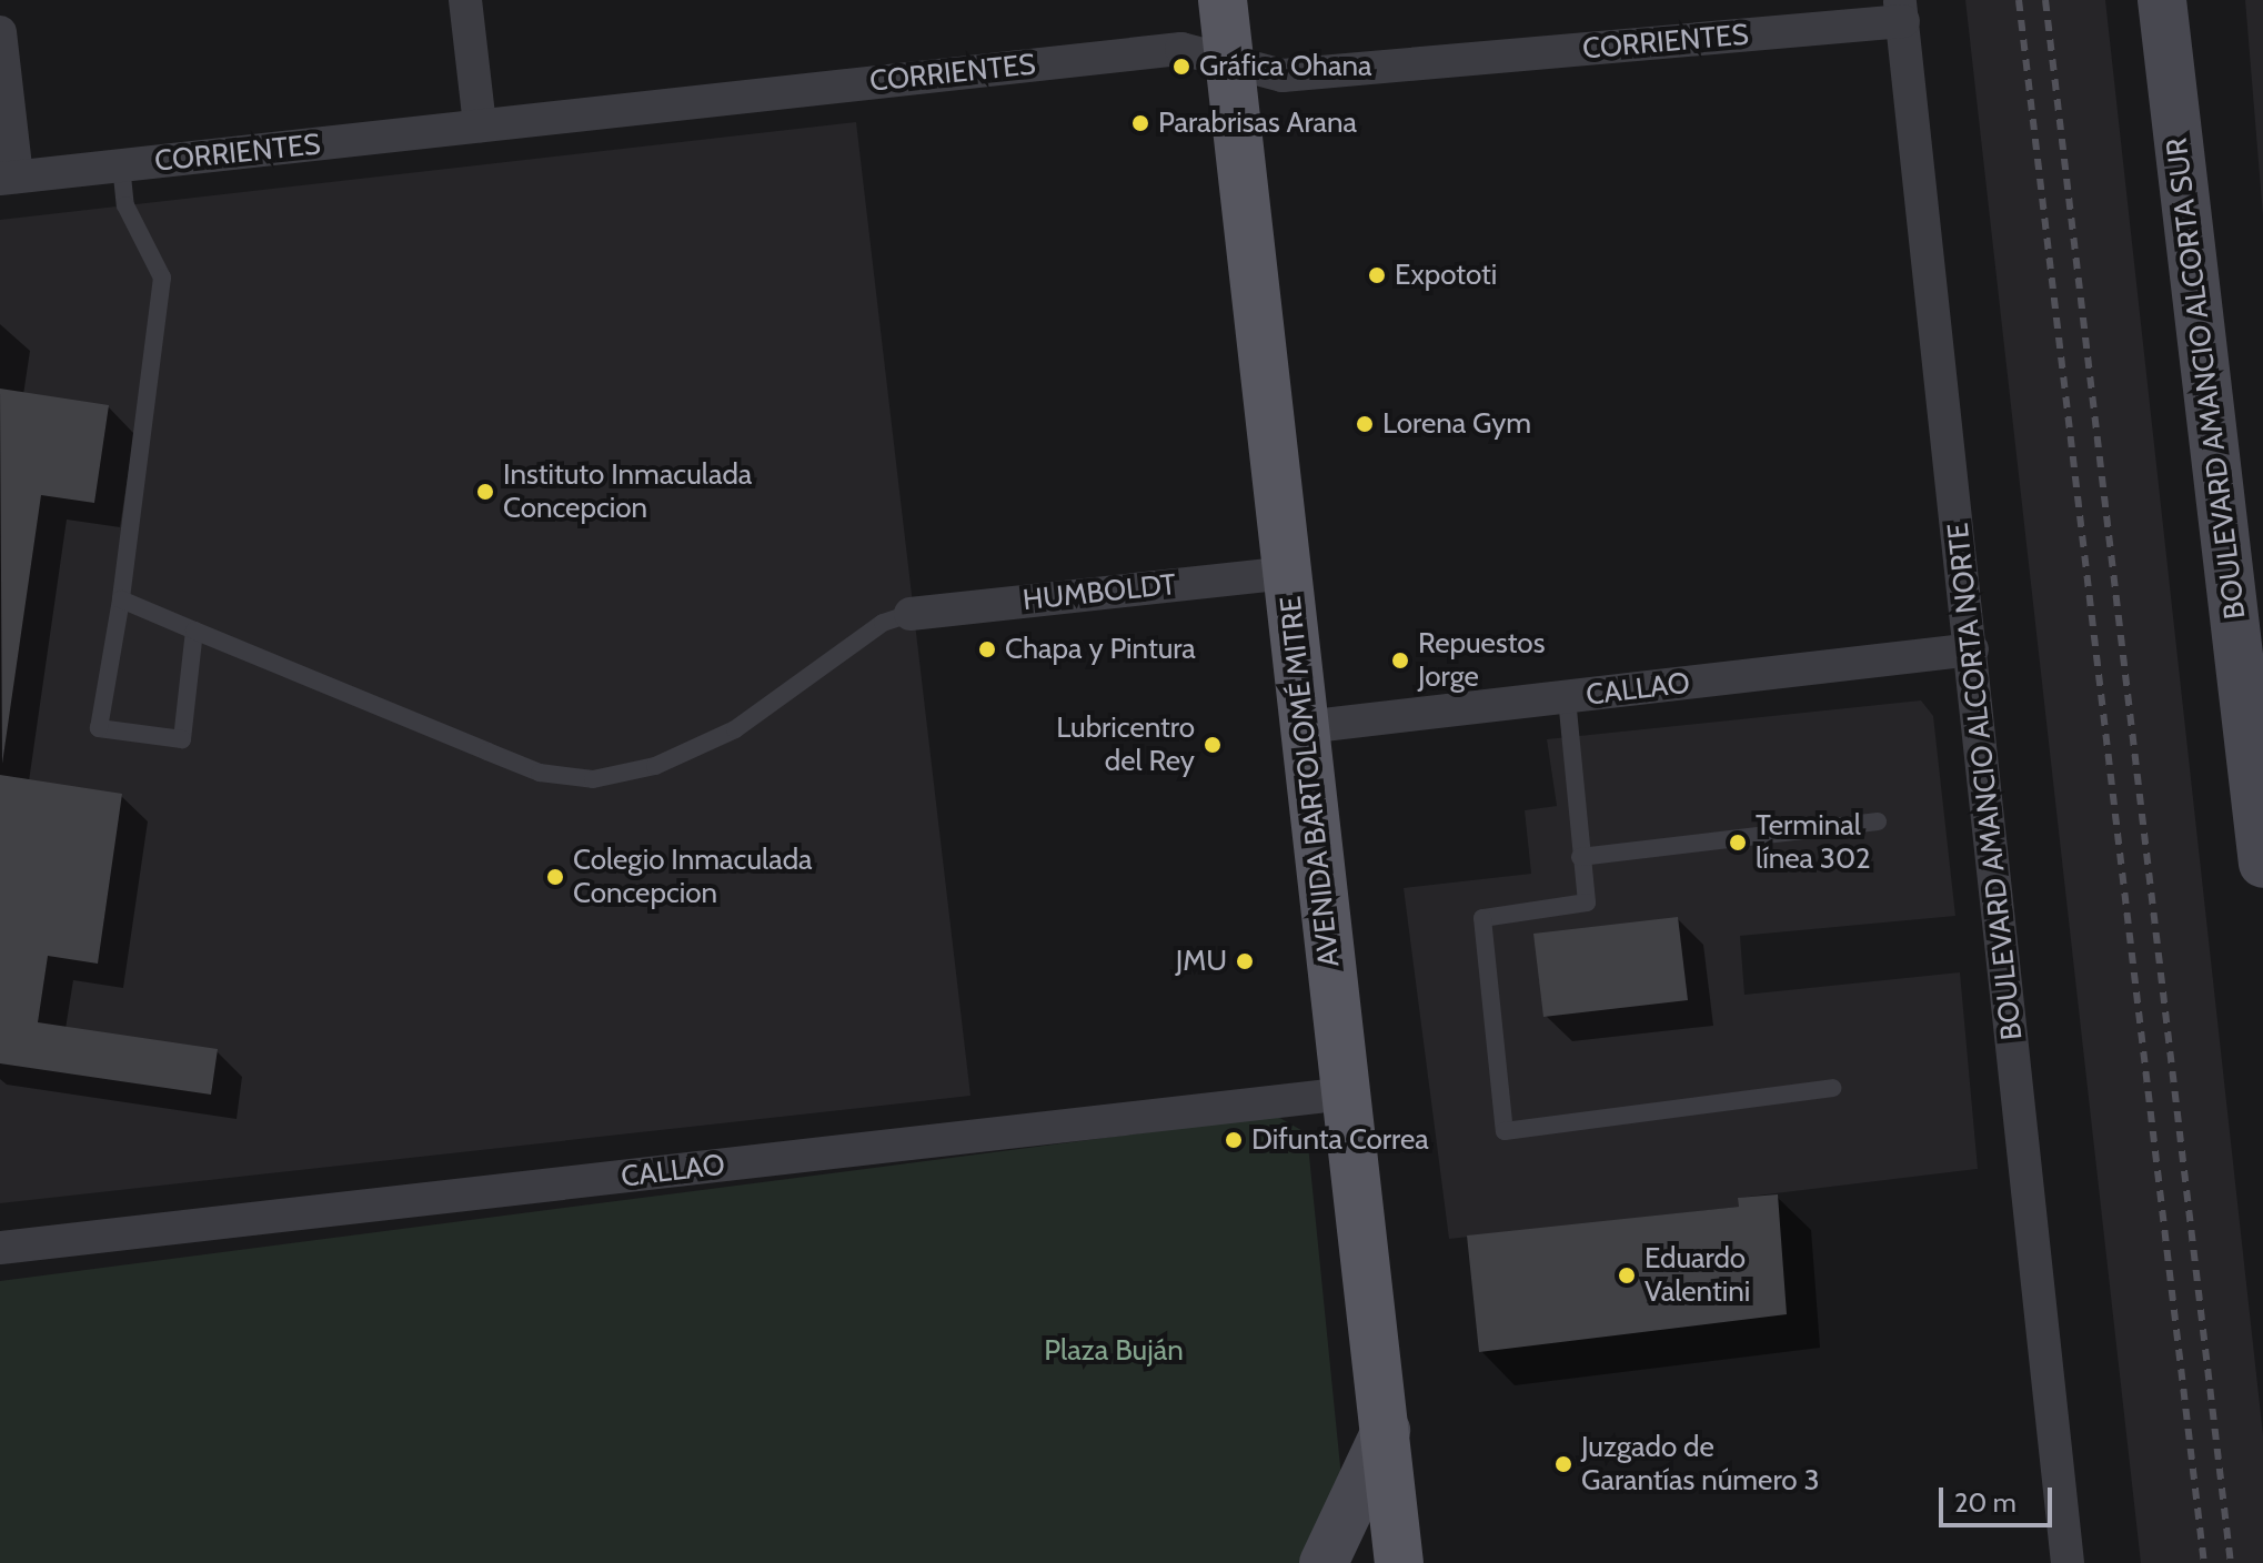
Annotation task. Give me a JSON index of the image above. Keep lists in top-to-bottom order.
{
  "streets": {
    "main road": ["AVENIDA BARTOLOMÉ MITRE"],
    "street": [
      "CORRIENTES",
      "BOULEVARD AMANCIO ALCORTA SUR",
      "HUMBOLDT",
      "CALLAO",
      "BOULEVARD AMANCIO ALCORTA NORTE"
    ]
  },
  "crossings": [
    ["CORRIENTES", "AVENIDA BARTOLOMÉ MITRE"],
    ["CORRIENTES", "BOULEVARD AMANCIO ALCORTA NORTE"],
    ["HUMBOLDT", "AVENIDA BARTOLOMÉ MITRE"],
    ["CALLAO", "AVENIDA BARTOLOMÉ MITRE"],
    ["CALLAO", "BOULEVARD AMANCIO ALCORTA NORTE"]
  ],
  "parks": ["Plaza Buján"],
  "places": [
    "Gráfica Ohana",
    "Parabrisas Arana",
    "Expototi",
    "Lorena Gym",
    "Instituto Inmaculada Concepcion",
    "Chapa y Pintura",
    "Repuestos Jorge",
    "Lubricentro del Rey",
    "Terminal línea 302",
    "Colegio Inmaculada Concepcion",
    "JMU",
    "Difunta Correa",
    "Eduardo Valentini",
    "Juzgado de Garantías número 3"
  ],
  "scale_bar": "20 m"
}
